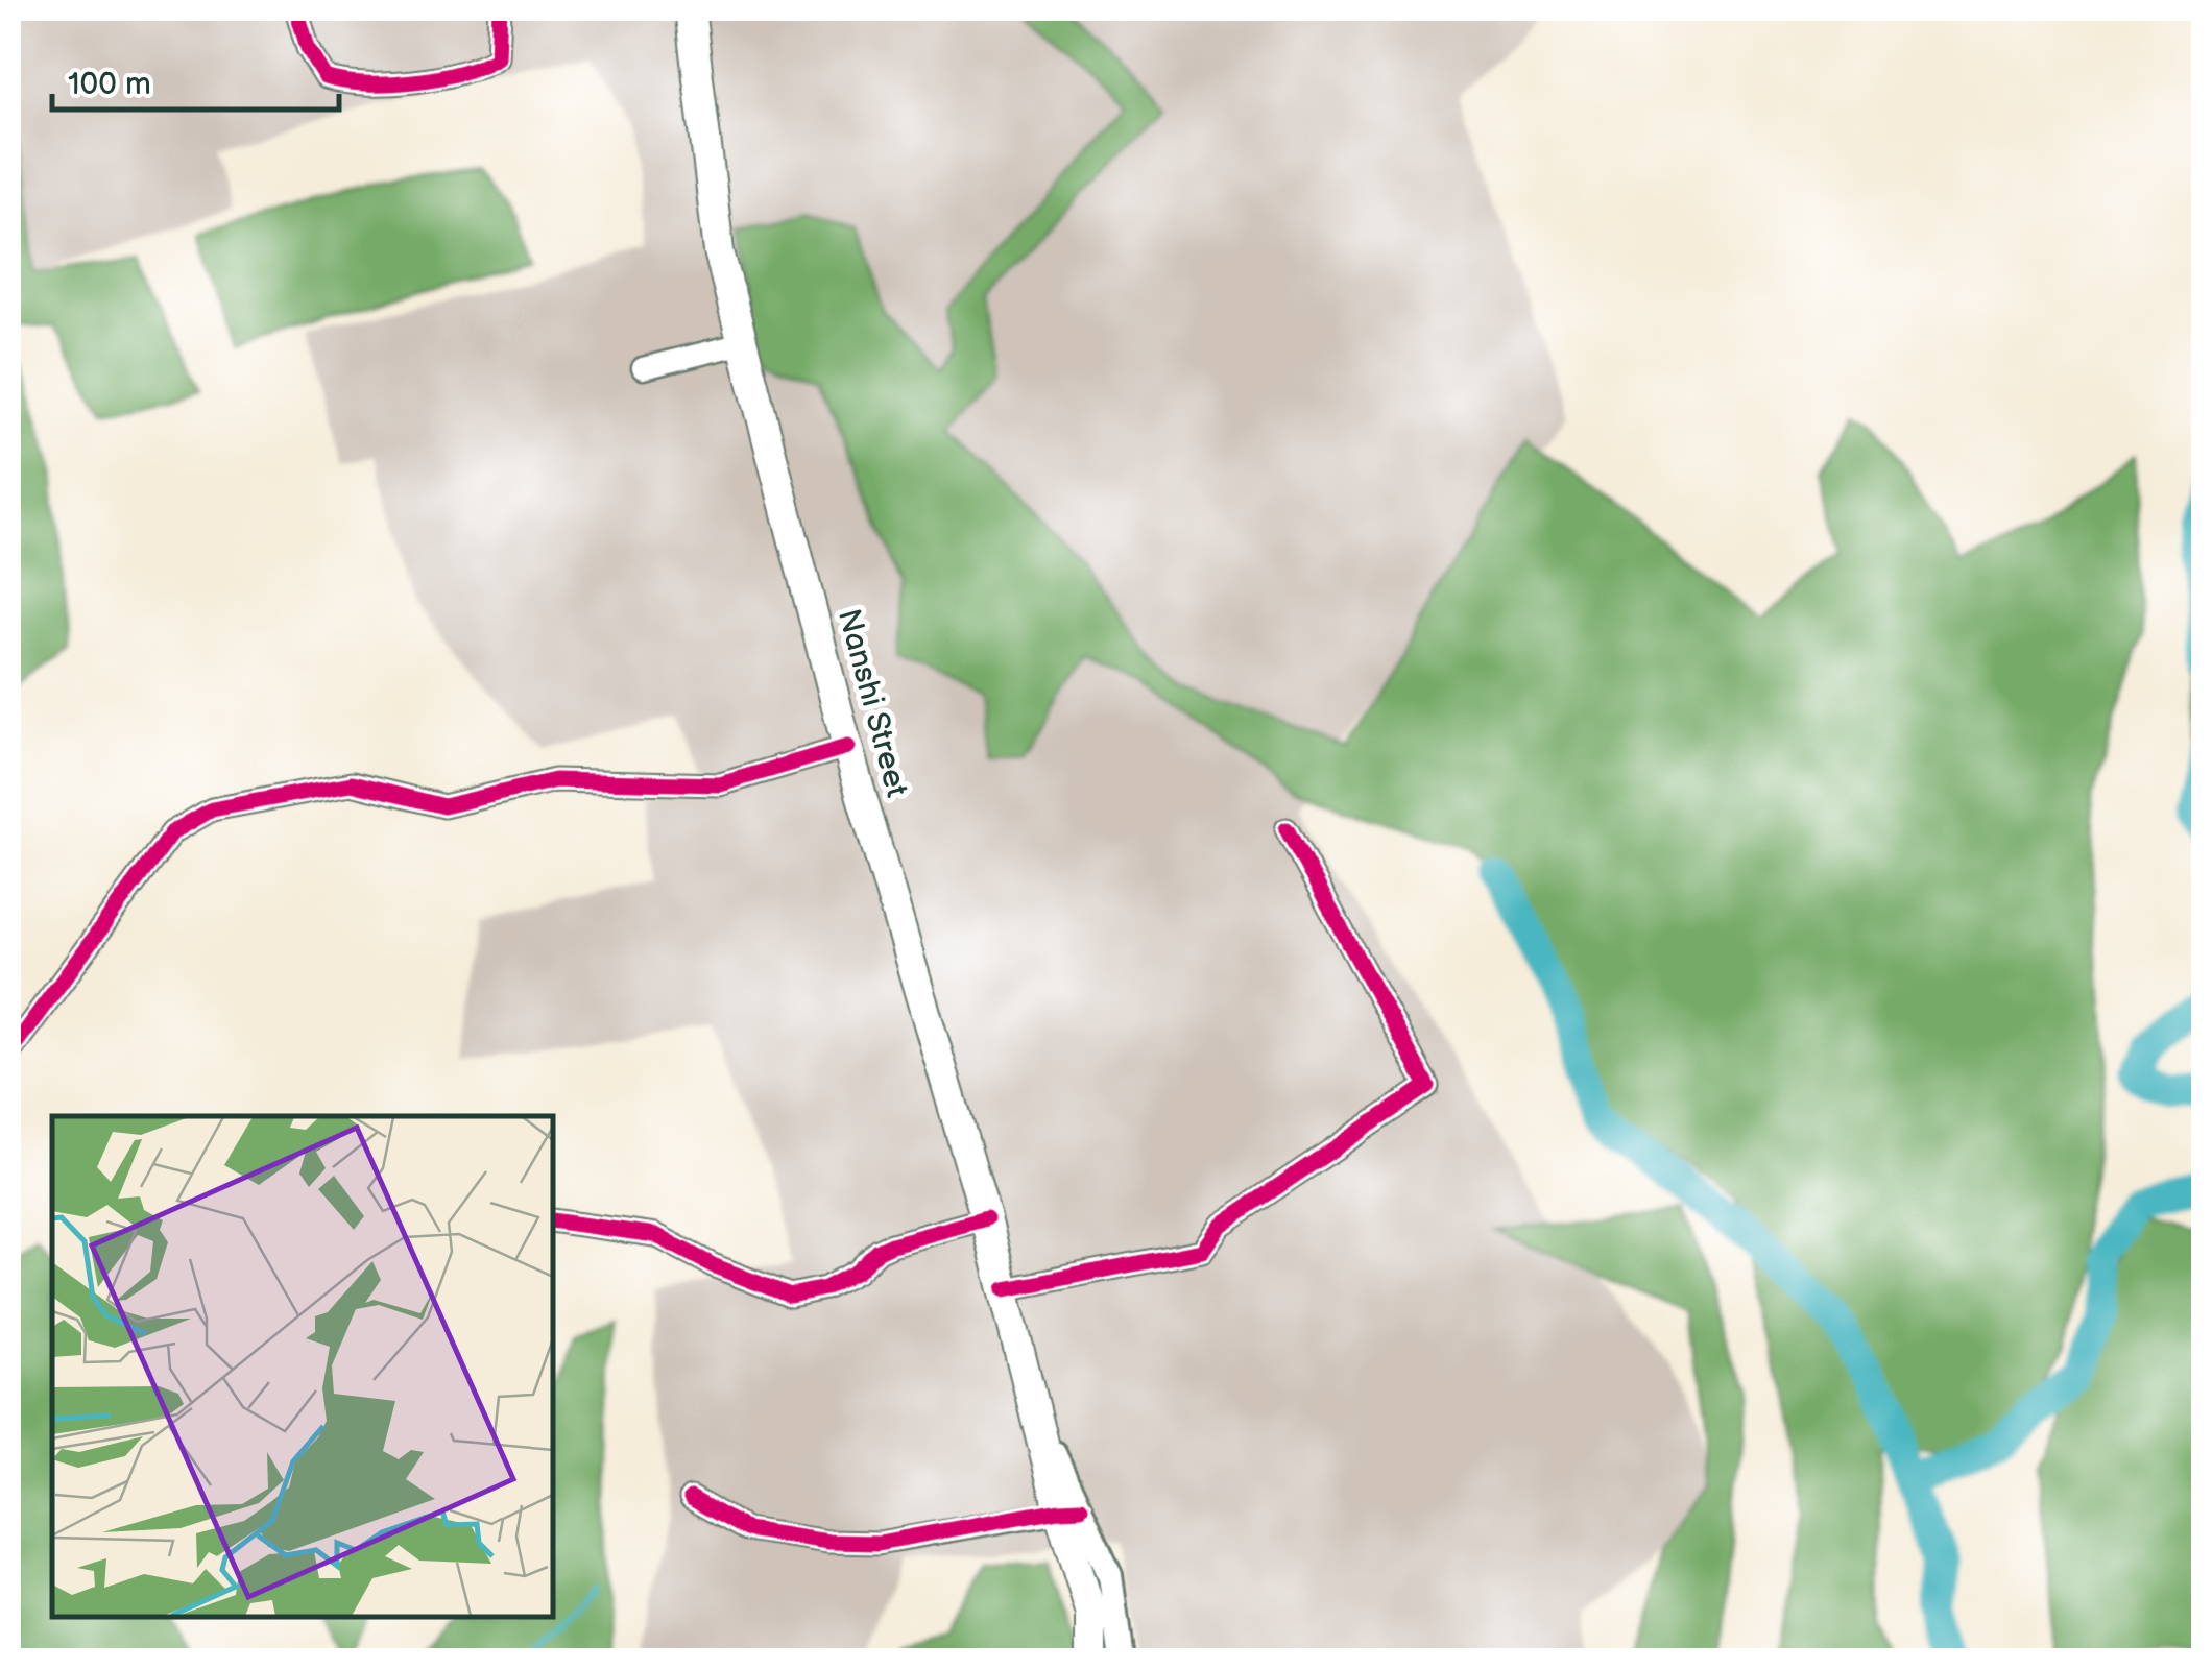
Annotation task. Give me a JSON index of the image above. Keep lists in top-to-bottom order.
{
  "streets": {
    "main road": ["Nanshi Street"]
  },
  "scale_bar": "100 m"
}
